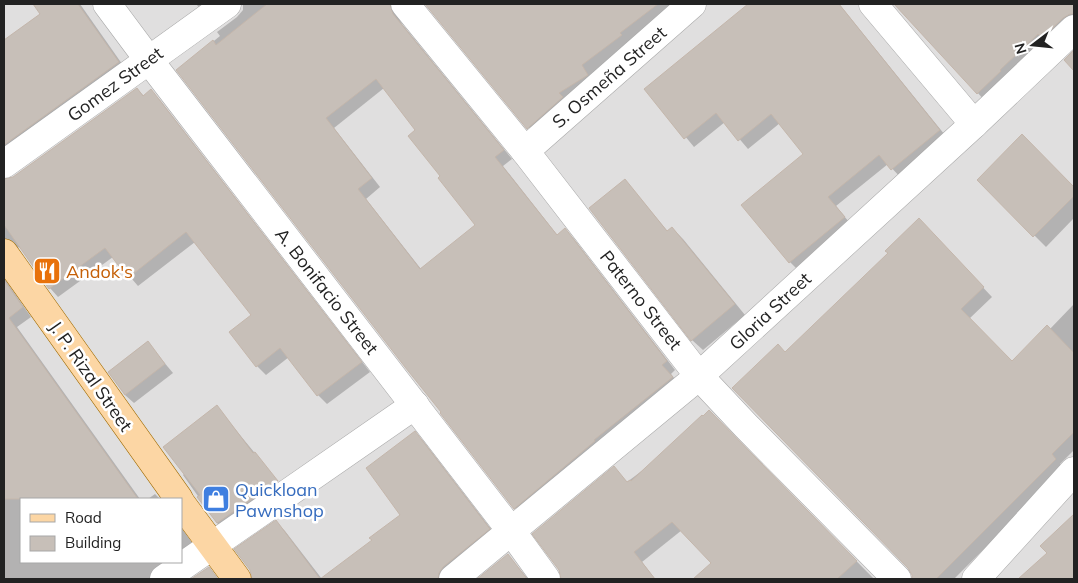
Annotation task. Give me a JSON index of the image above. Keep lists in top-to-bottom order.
{
  "streets": {
    "main road": ["J. P. Rizal Street"],
    "street": [
      "S. Osmeña Street",
      "Gomez Street",
      "A. Bonifacio Street",
      "Paterno Street",
      "Gloria Street"
    ]
  },
  "crossings": [
    ["S. Osmeña Street", "Paterno Street"],
    ["Gomez Street", "A. Bonifacio Street"],
    ["A. Bonifacio Street", "Gloria Street"],
    ["Paterno Street", "Gloria Street"]
  ],
  "places": {
    "restaurant": ["Andok's"],
    "shop": ["Quickloan Pawnshop"]
  },
  "legend": ["Road", "Building"],
  "north": "left"
}
